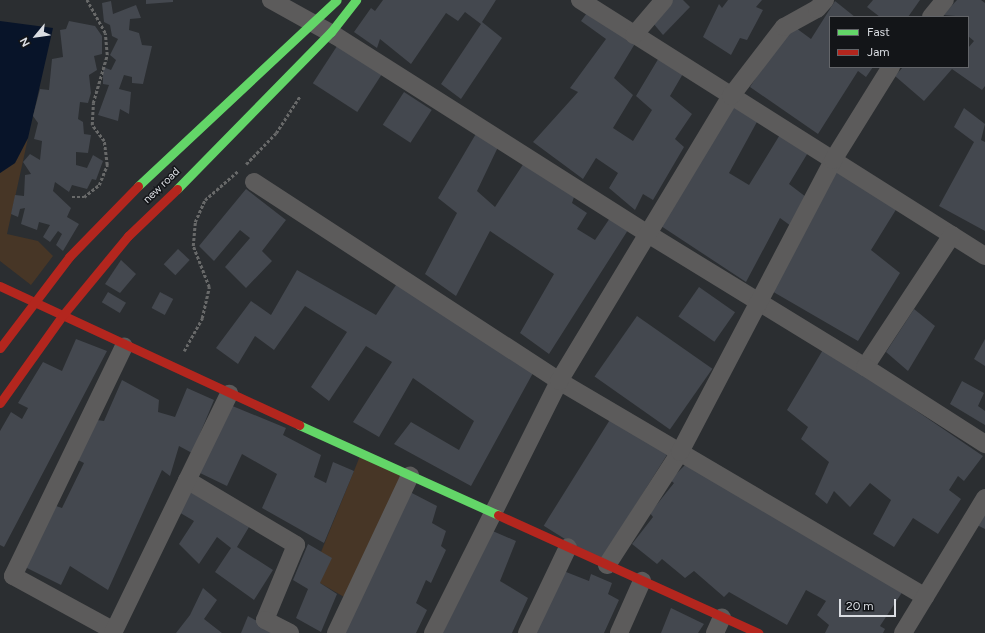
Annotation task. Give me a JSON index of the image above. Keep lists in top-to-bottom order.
{
  "streets": {
    "main road": ["new road"]
  },
  "legend": ["Fast", "Jam"],
  "scale_bar": "20 m",
  "north": "bottom left"
}
